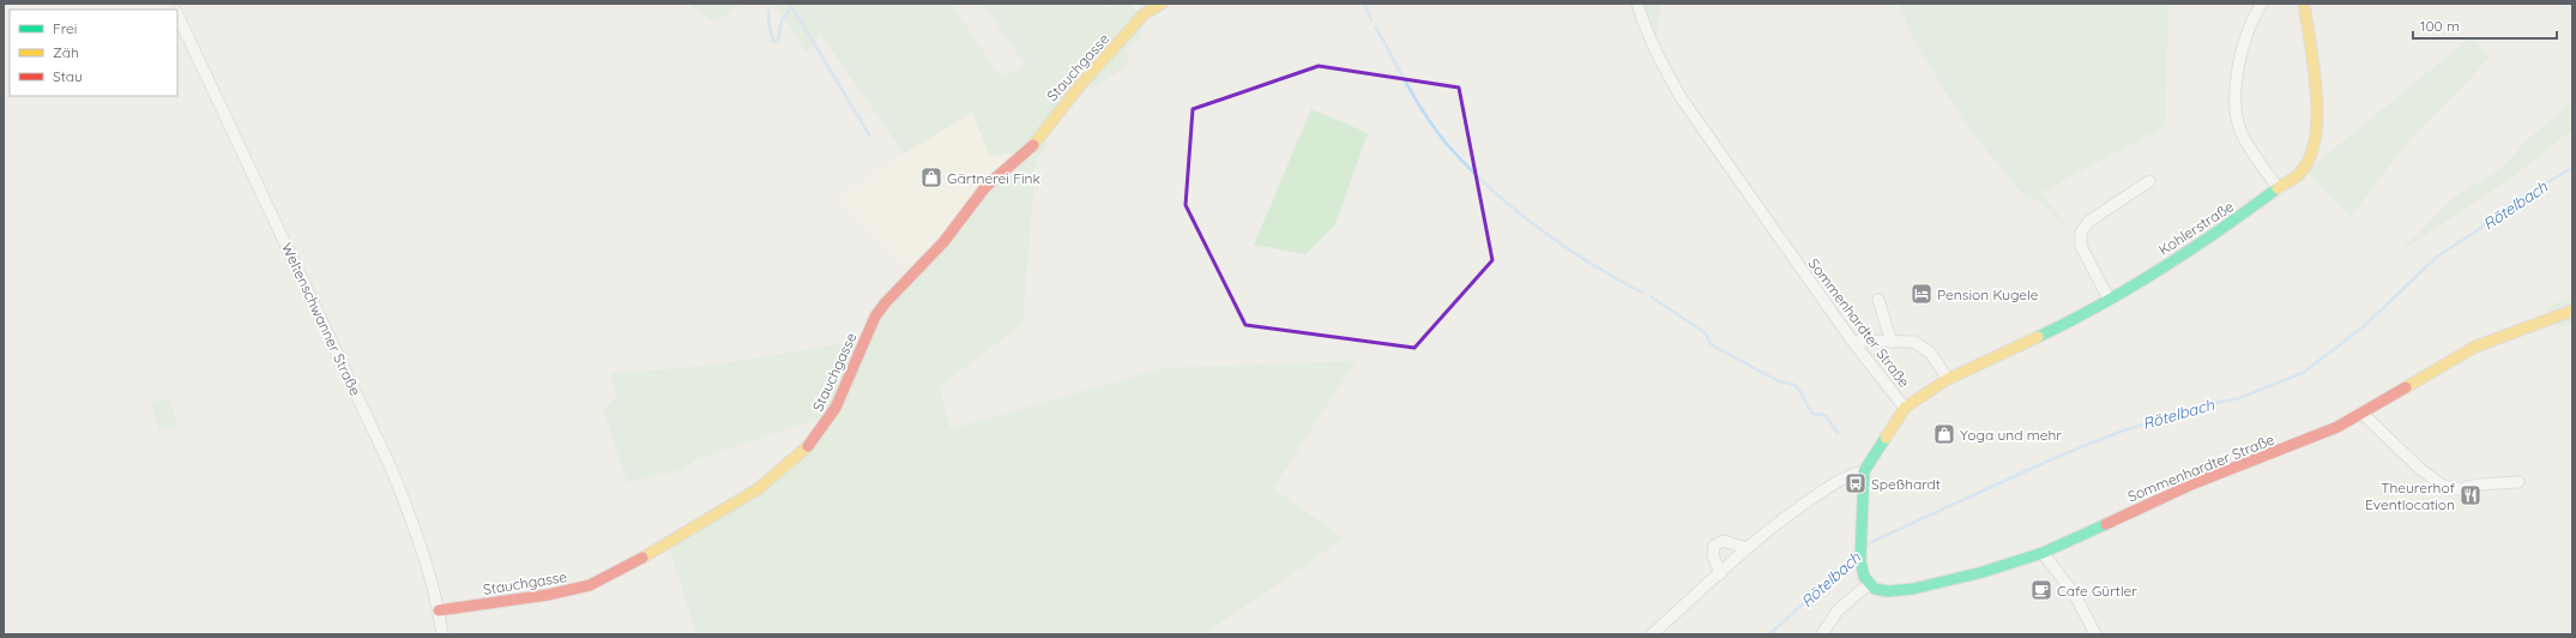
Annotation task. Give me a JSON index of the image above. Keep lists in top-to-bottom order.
{
  "streets": {
    "street": [
      "Stauchgasse",
      "Kohlerstraße",
      "Weltenschwanner Straße",
      "Sommenhardter Straße"
    ]
  },
  "crossings": [
    ["Stauchgasse", "Weltenschwanner Straße"],
    ["Kohlerstraße", "Sommenhardter Straße"]
  ],
  "water": ["Rötelbach"],
  "places": {
    "shop": ["Gärtnerei Fink", "Yoga und mehr"],
    "hotel": ["Pension Kugele"],
    "bus stop": ["Speßhardt"],
    "restaurant": ["Theurerhof Eventlocation"],
    "cafe": ["Cafe Gürtler"]
  },
  "legend": ["Frei", "Zäh", "Stau"],
  "scale_bar": "100 m"
}
